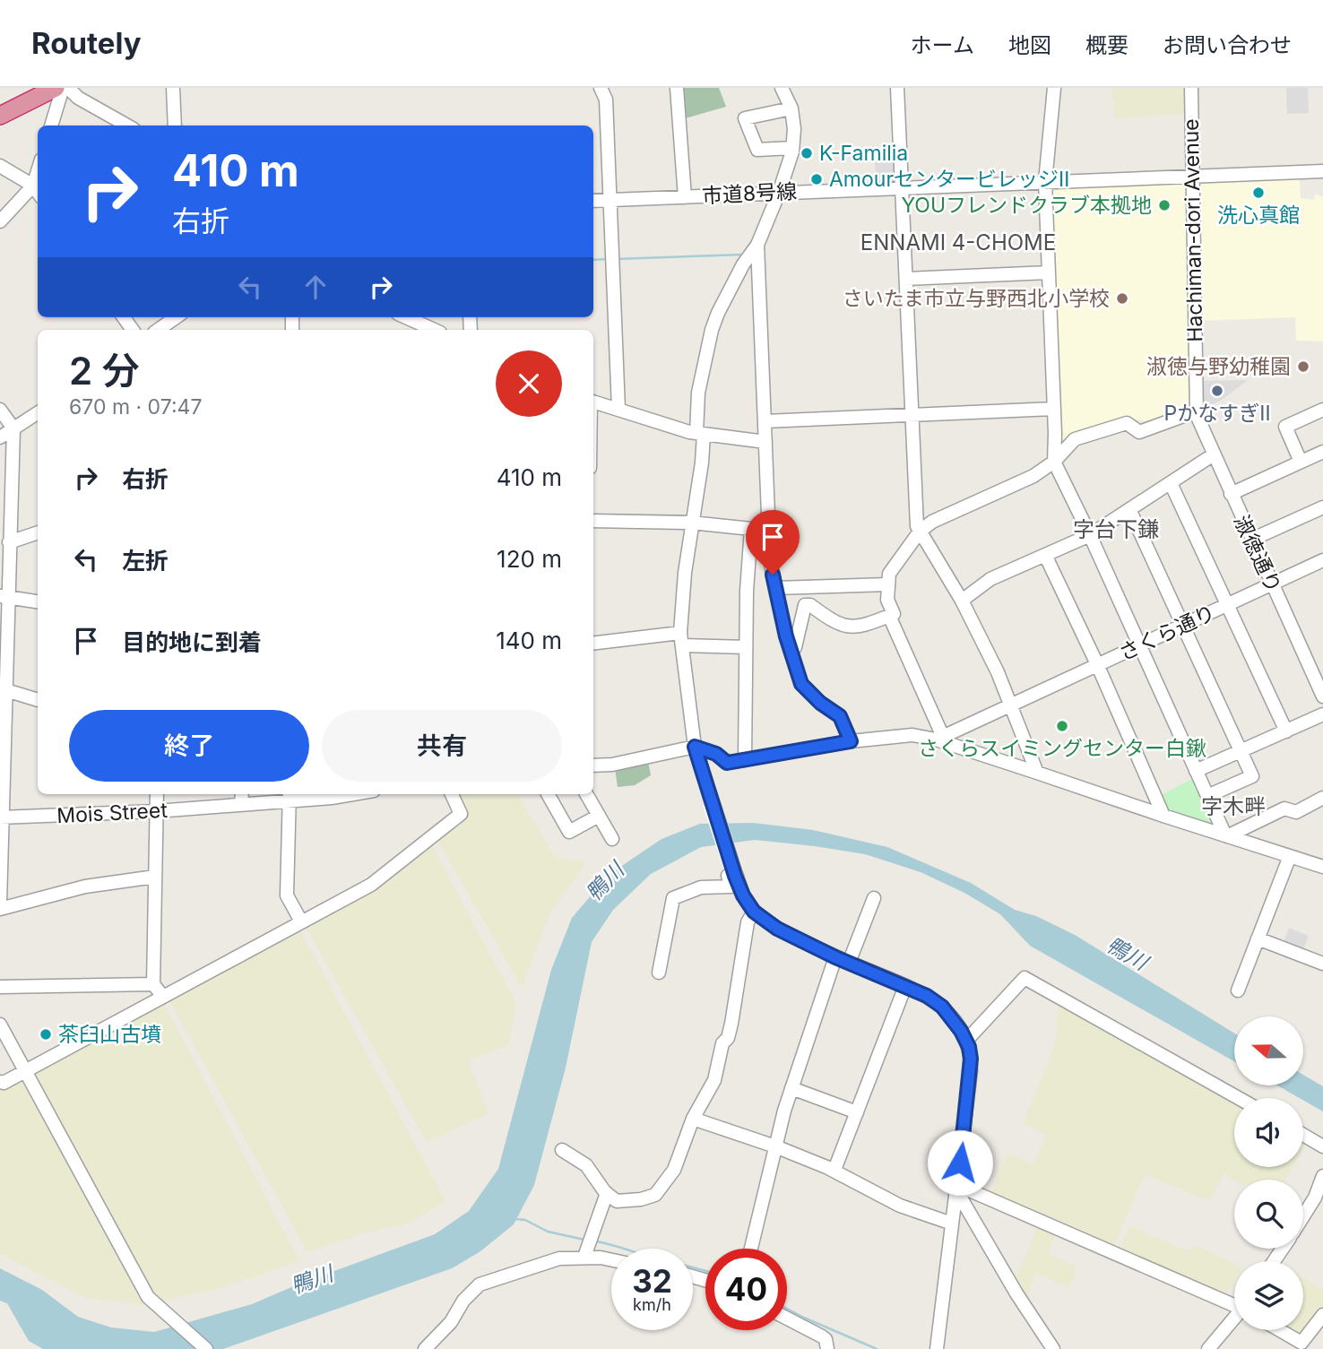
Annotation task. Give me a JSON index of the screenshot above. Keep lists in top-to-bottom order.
{
  "streets": {
    "street": [
      "市道8号線",
      "Hachiman-dori Avenue",
      "淑徳通り",
      "さくら通り",
      "Mois Street"
    ]
  },
  "crossings": [
    ["市道8号線", "Hachiman-dori Avenue"],
    ["Hachiman-dori Avenue", "淑徳通り"],
    ["淑徳通り", "さくら通り"]
  ],
  "districts": ["ENNAMI 4-CHOME", "字台下鎌", "字木畔"],
  "water": ["鴨川"],
  "places": [
    "K-Familia",
    "AmourセンタービレッジⅡ",
    "洗心真館",
    "YOUフレンドクラブ本拠地",
    "さいたま市立与野西北小学校",
    "淑徳与野幼稚園",
    "PかなすぎⅡ",
    "さくらスイミングセンター白鍬",
    "茶臼山古墳"
  ],
  "north": "left",
  "page": {
    "header": "Routely",
    "nav": [
      "ホーム",
      "地図",
      "概要",
      "お問い合わせ"
    ],
    "turn": ["410 m", "右折"],
    "heading": ["2 分", "670 m · 07:47"],
    "list": [
      {
        "name": "右折",
        "value": "410 m"
      },
      {
        "name": "左折",
        "value": "120 m"
      },
      {
        "name": "目的地に到着",
        "value": "140 m"
      }
    ],
    "buttons": ["終了", "共有"],
    "speed": "32 km/h",
    "limit": "40"
  }
}
